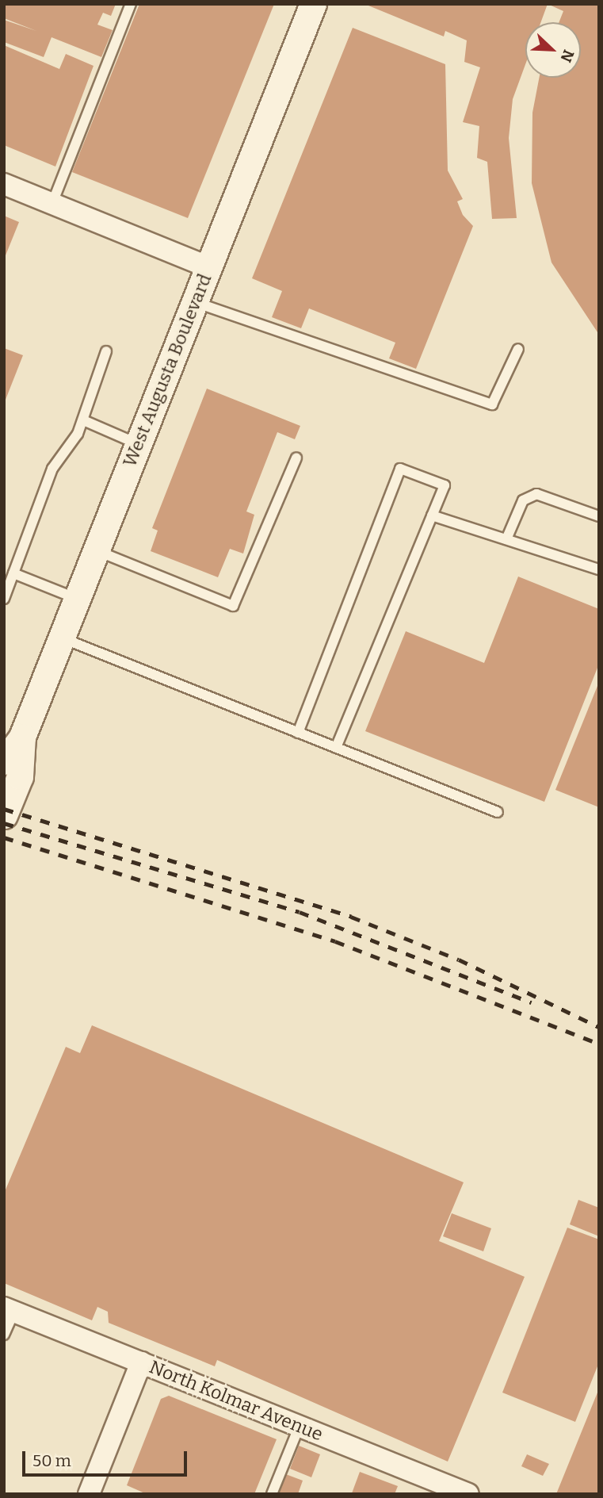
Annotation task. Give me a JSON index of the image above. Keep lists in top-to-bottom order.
{
  "streets": {
    "street": ["West Augusta Boulevard", "North Kolmar Avenue"]
  },
  "scale_bar": "50 m",
  "north": "bottom right"
}
